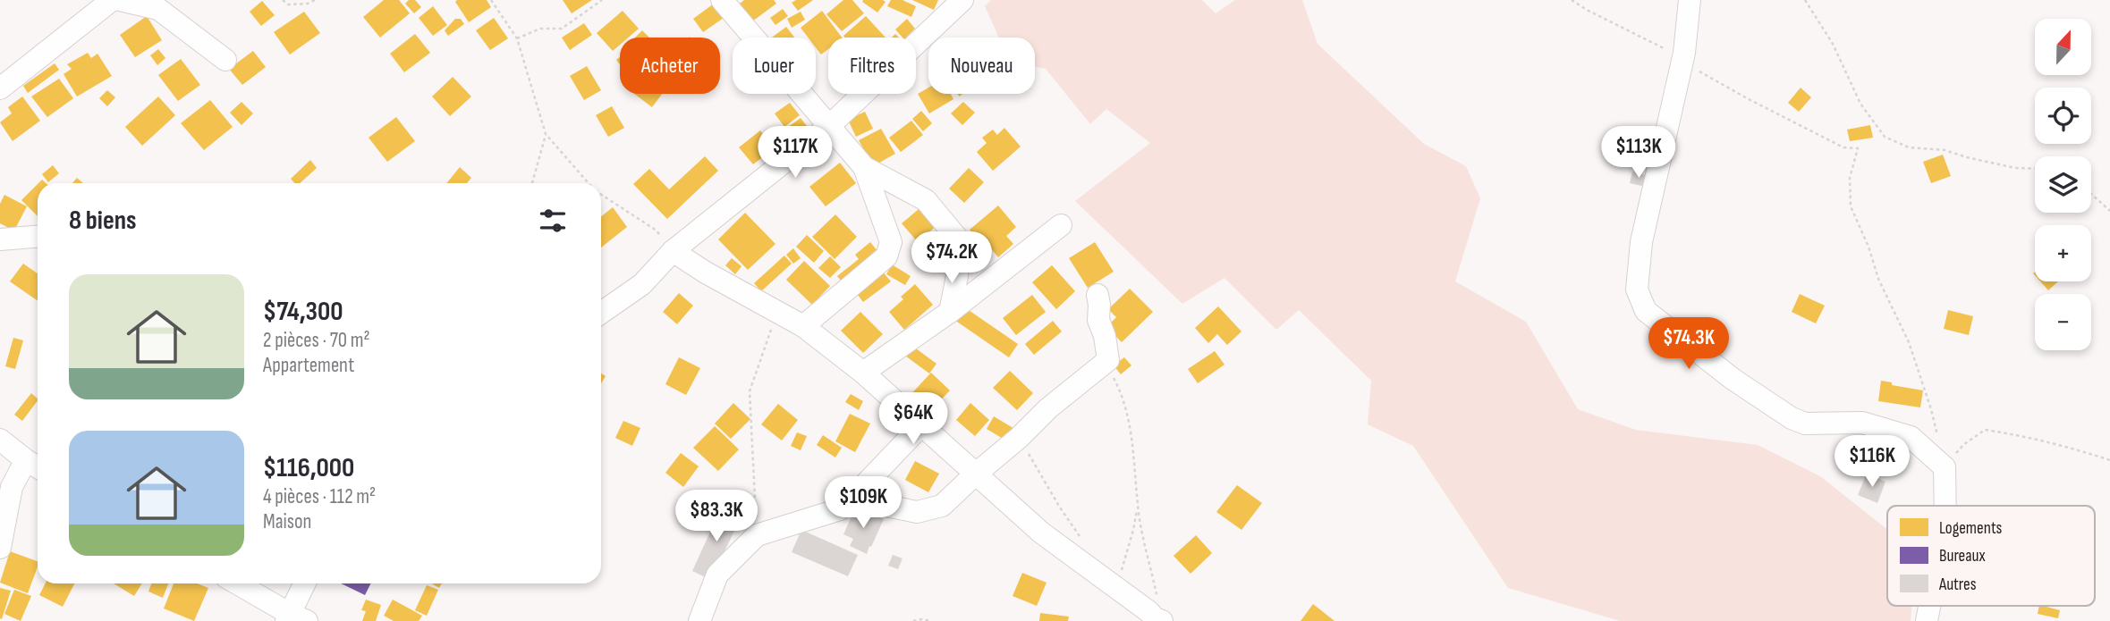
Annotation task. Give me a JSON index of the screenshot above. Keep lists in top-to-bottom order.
{
  "legend": ["Logements", "Bureaux", "Autres"],
  "north": "top",
  "page": {
    "map_buttons": ["+", "−"],
    "chip": [
      "Acheter",
      "Louer",
      "Filtres",
      "Nouveau"
    ],
    "price": [
      "$117K",
      "$113K",
      "$74.2K",
      "$74.3K",
      "$64K",
      "$116K",
      "$109K",
      "$83.3K"
    ],
    "heading": "8 biens",
    "list": [
      {
        "name": "$74,300",
        "note": "2 pièces · 70 m² · Appartement"
      },
      {
        "name": "$116,000",
        "note": "4 pièces · 112 m² · Maison"
      }
    ]
  }
}
